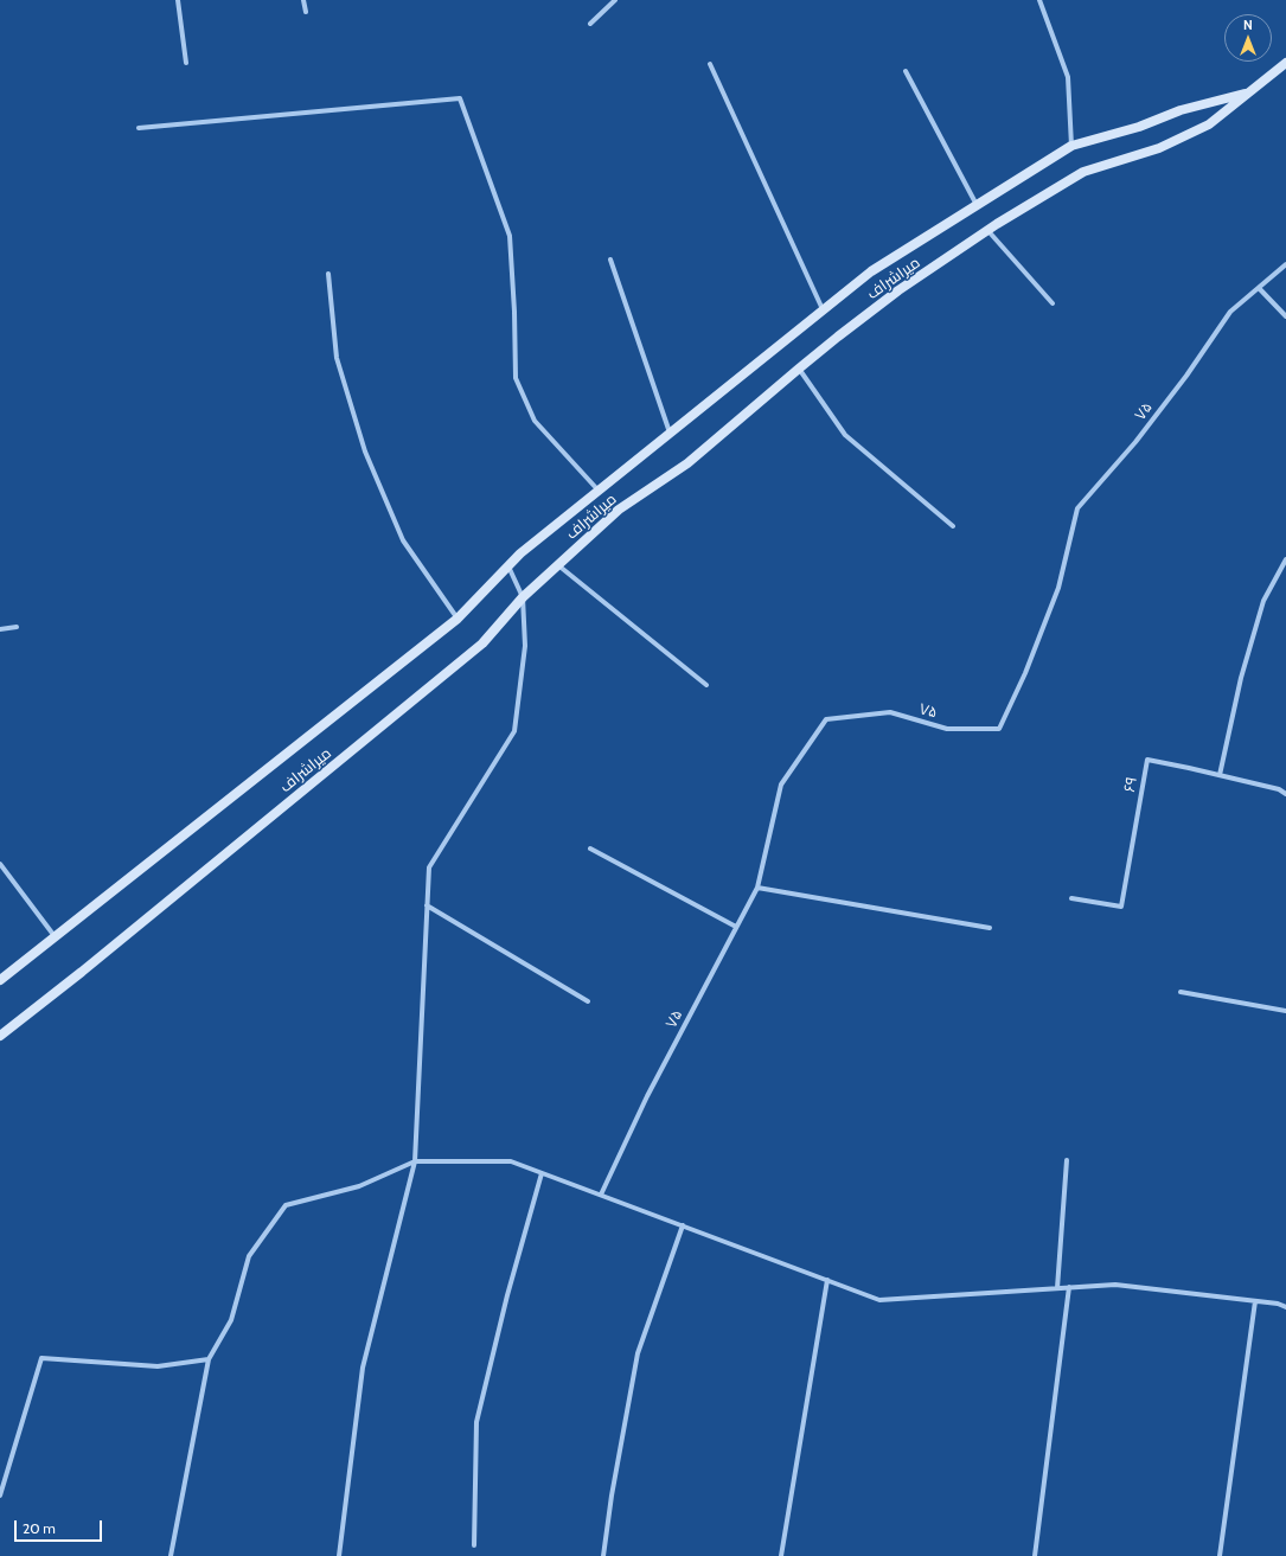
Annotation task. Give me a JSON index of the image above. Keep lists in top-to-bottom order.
{
  "streets": {
    "street": ["میراشراف", "۷۵", "۶۹"]
  },
  "scale_bar": "20 m",
  "north": "top"
}
